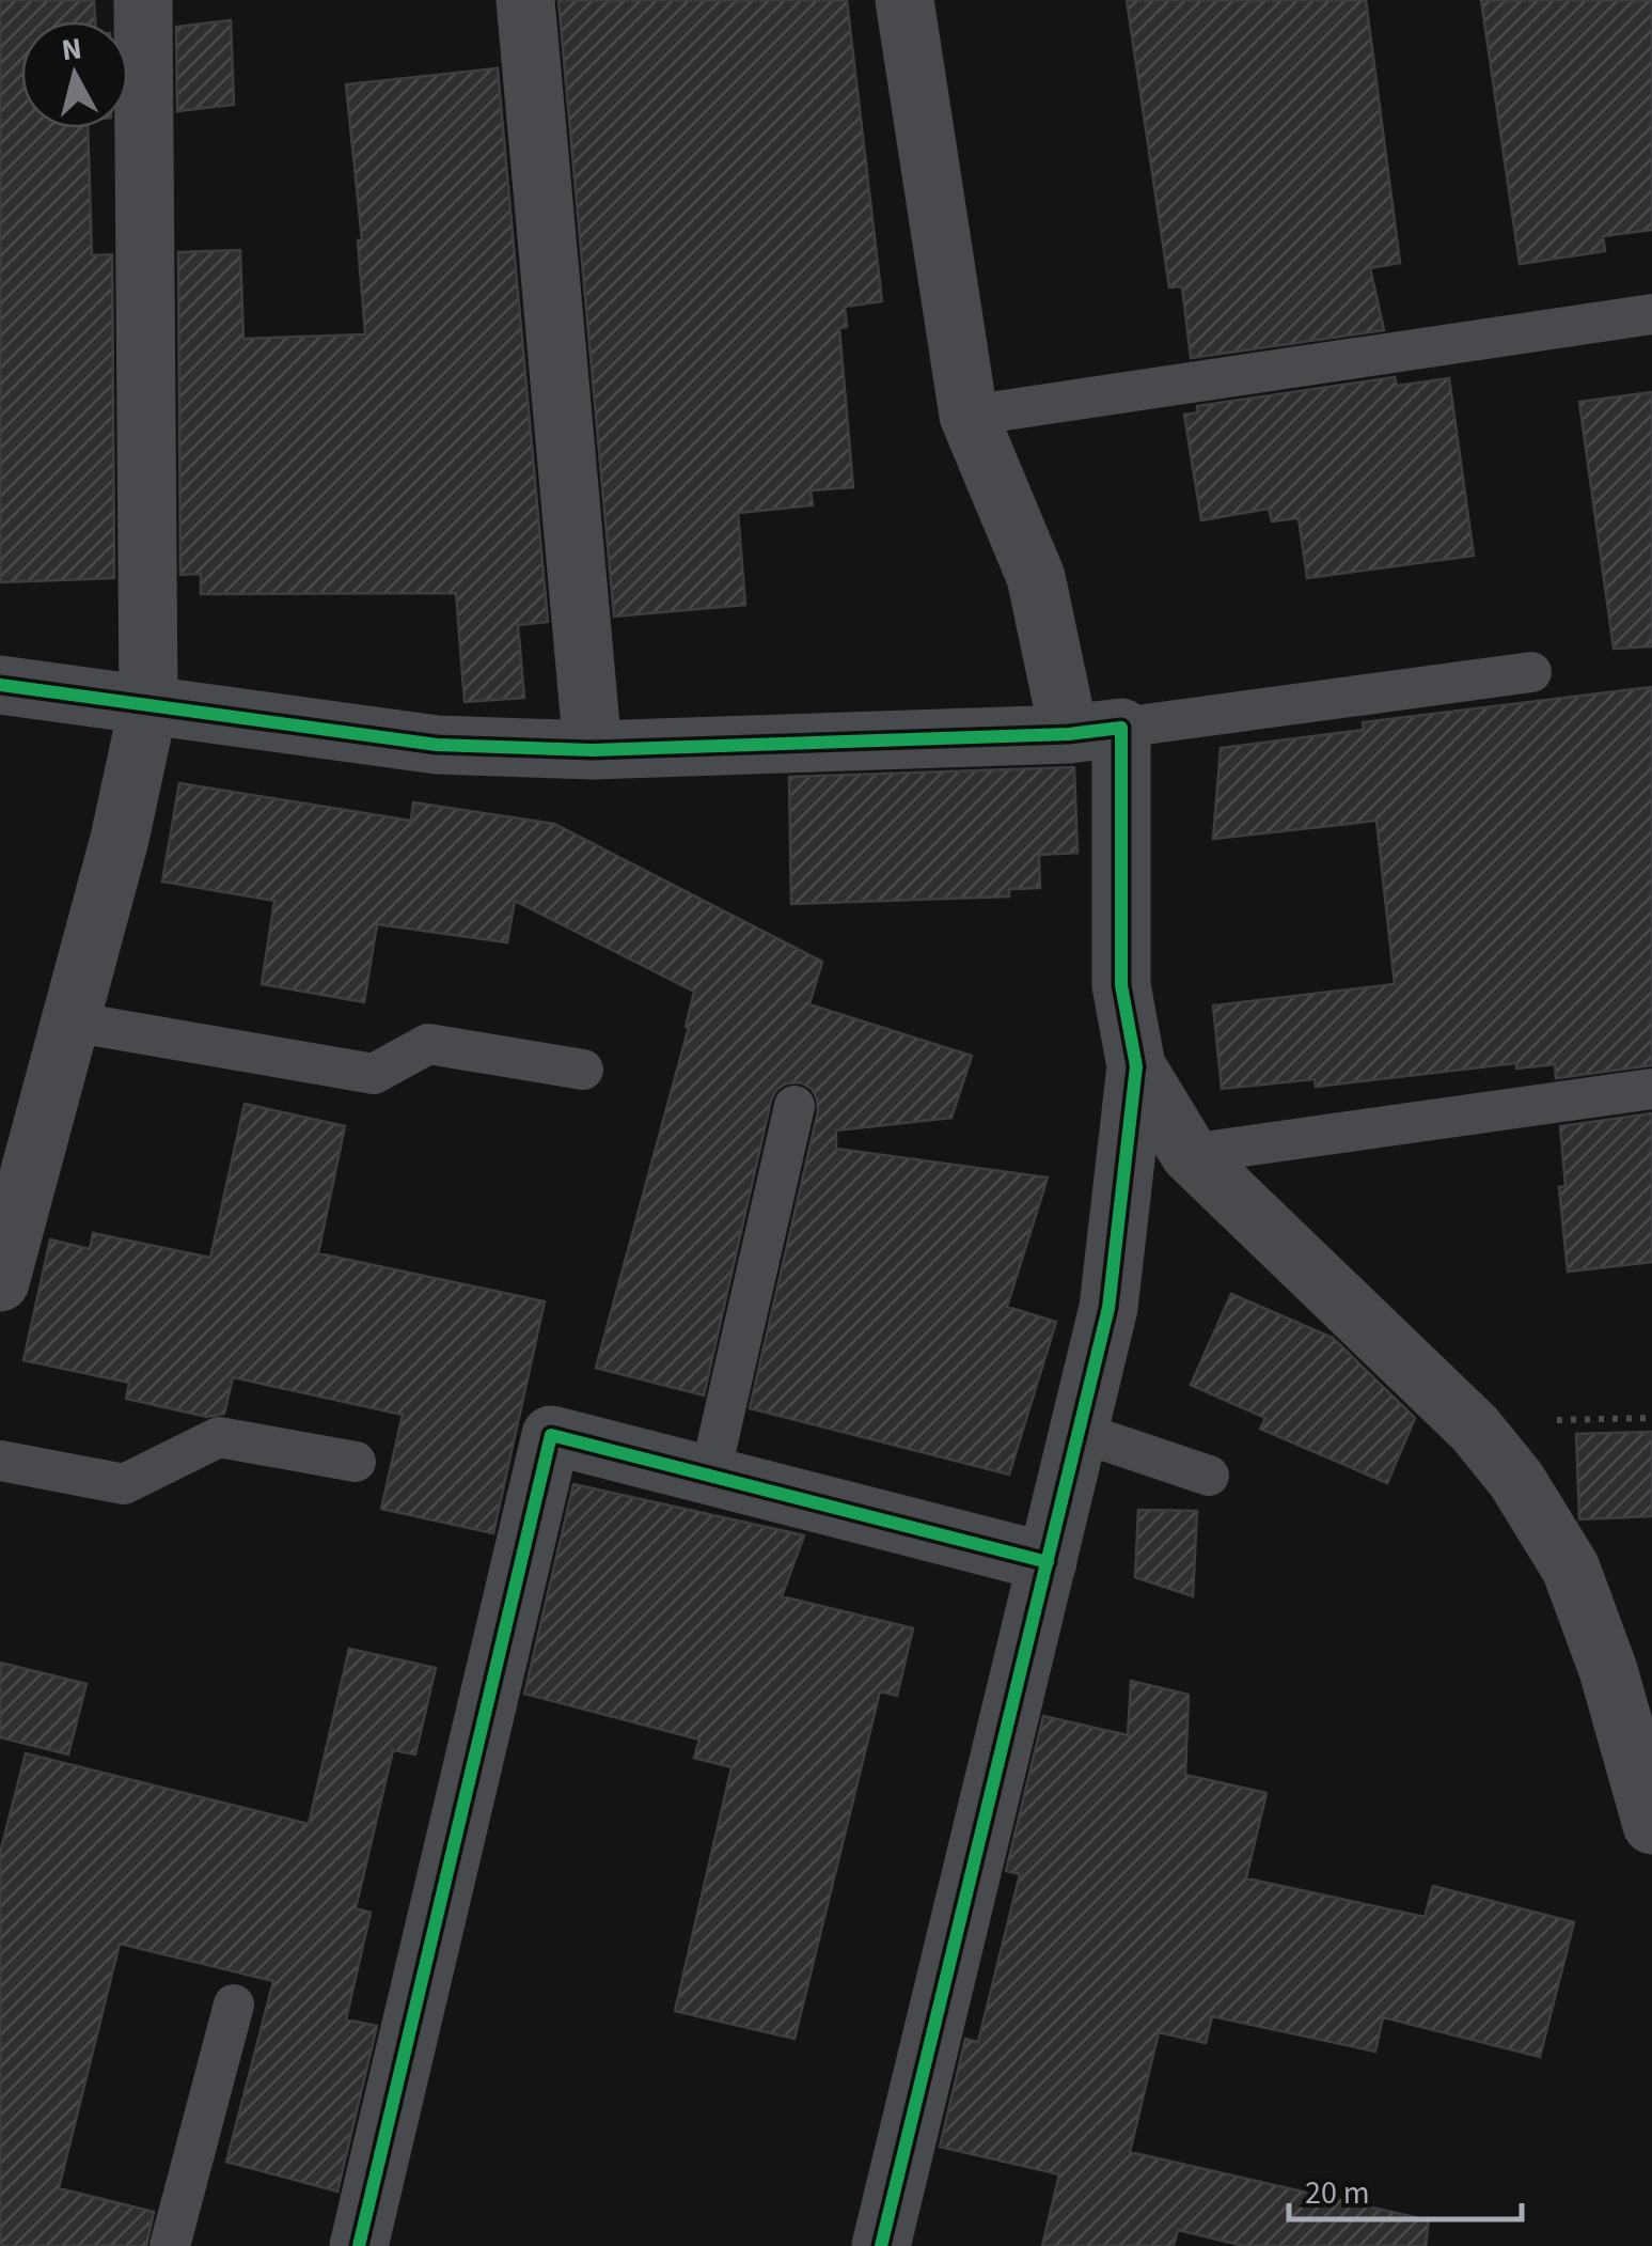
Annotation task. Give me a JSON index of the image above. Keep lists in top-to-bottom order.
{
  "scale_bar": "20 m",
  "north": "top"
}
